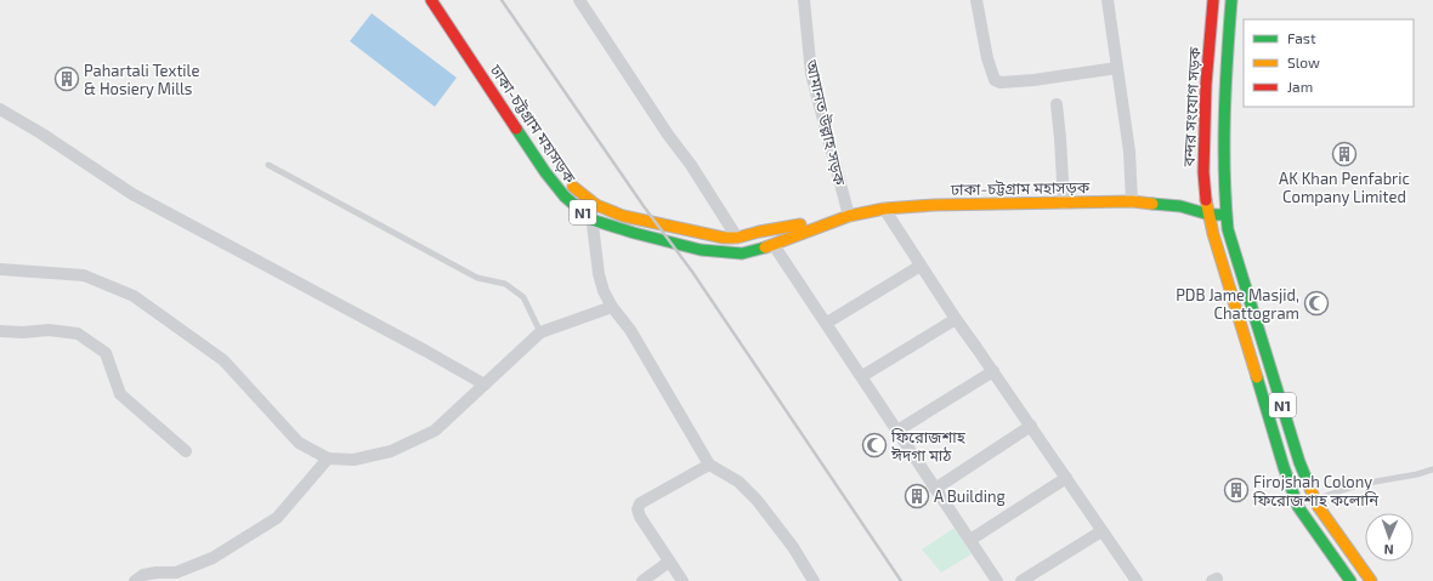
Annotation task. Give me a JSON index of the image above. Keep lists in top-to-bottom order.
{
  "streets": {
    "highway": ["বন্দর সংযোগ সড়ক", "ঢাকা-চট্টগ্রাম মহাসড়ক", "N1"],
    "street": ["আমানত উল্লাহ সড়ক"]
  },
  "crossings": [
    ["বন্দর সংযোগ সড়ক", "ঢাকা-চট্টগ্রাম মহাসড়ক"],
    ["বন্দর সংযোগ সড়ক", "N1"],
    ["আমানত উল্লাহ সড়ক", "ঢাকা-চট্টগ্রাম মহাসড়ক"],
    ["ঢাকা-চট্টগ্রাম মহাসড়ক", "N1"]
  ],
  "places": {
    "building": [
      "Pahartali Textile & Hosiery Mills",
      "AK Khan Penfabric Company Limited",
      "Firojshah Colony ফিরোজশাহ কলোনি",
      "A Building"
    ],
    "mosque": ["PDB Jame Masjid, Chattogram", "ফিরোজশাহ ঈদগা মাঠ"]
  },
  "legend": ["Fast", "Slow", "Jam"],
  "north": "bottom"
}
